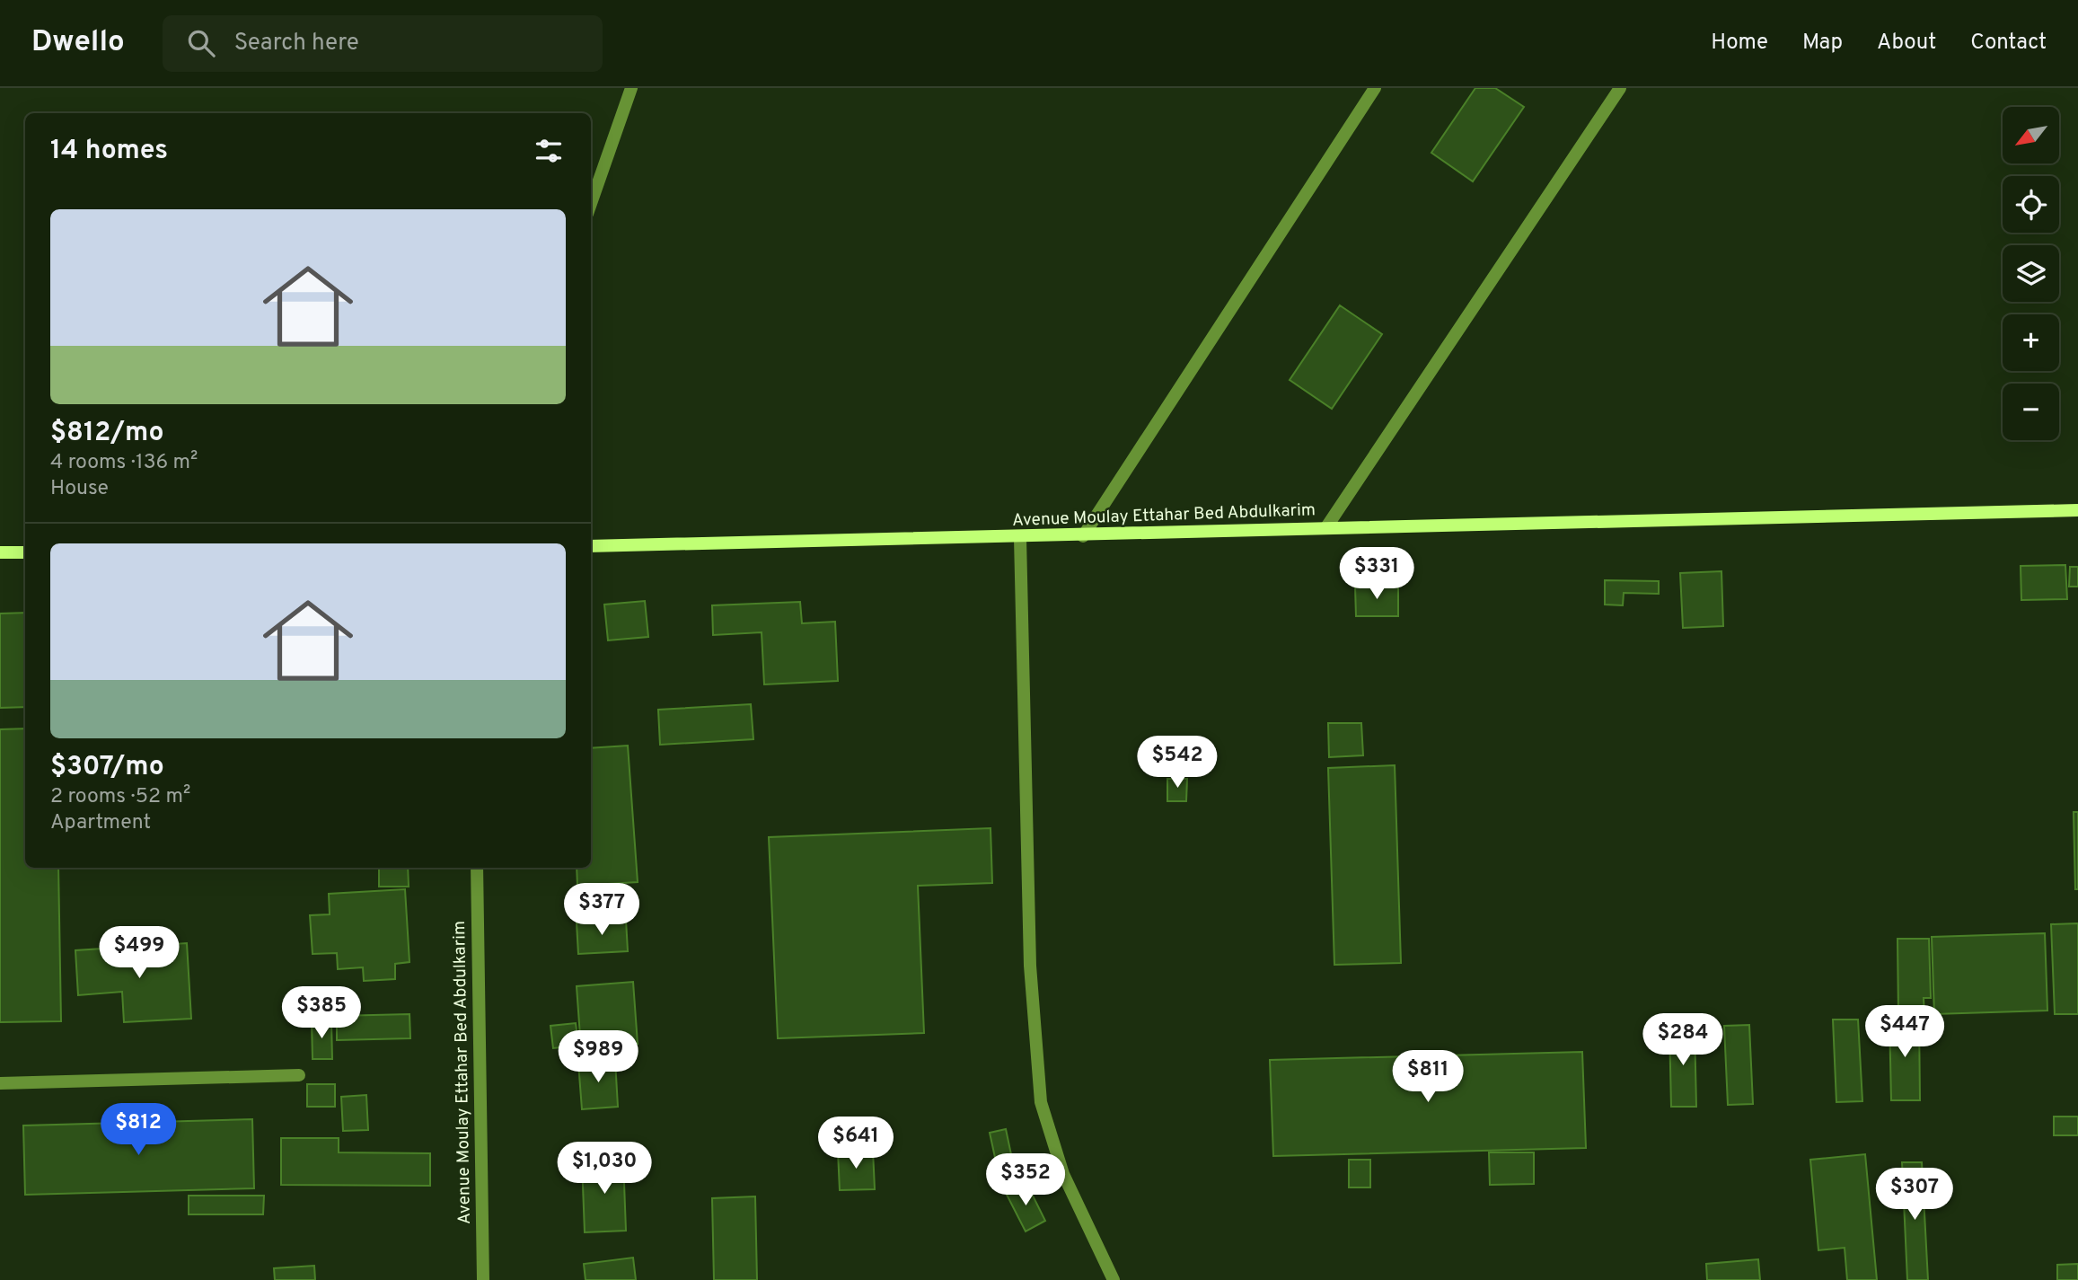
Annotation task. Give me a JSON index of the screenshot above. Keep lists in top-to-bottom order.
{
  "streets": {
    "street": ["Avenue Moulay Ettahar Bed Abdulkarim"]
  },
  "north": "bottom left",
  "page": {
    "header": "Dwello",
    "search": "Search here",
    "nav": [
      "Home",
      "Map",
      "About",
      "Contact"
    ],
    "map_buttons": ["+", "−"],
    "heading": "14 homes",
    "list": [
      {
        "name": "$812/mo",
        "note": "4 rooms · 136 m² · House"
      },
      {
        "name": "$307/mo",
        "note": "2 rooms · 52 m² · Apartment"
      }
    ],
    "price": [
      "$331",
      "$542",
      "$377",
      "$499",
      "$385",
      "$447",
      "$284",
      "$989",
      "$811",
      "$812",
      "$641",
      "$1,030",
      "$352",
      "$307"
    ]
  }
}
